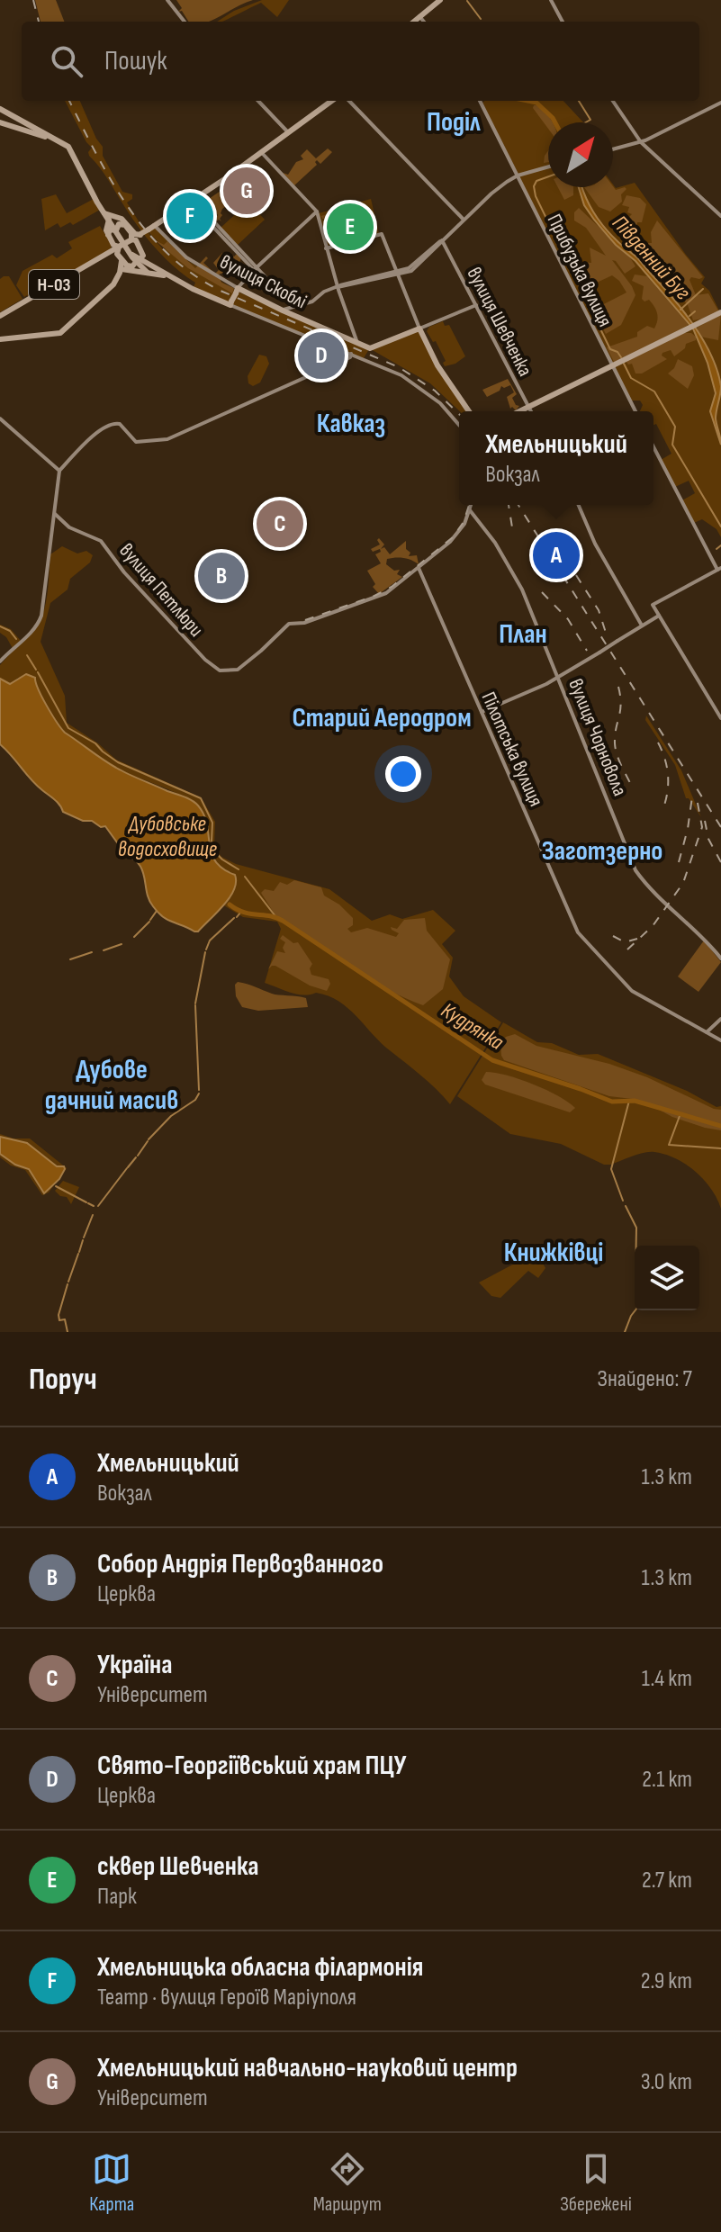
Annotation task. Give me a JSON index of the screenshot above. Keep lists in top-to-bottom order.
{
  "streets": {
    "main road": ["вулиця Скоблі", "Н-03"],
    "street": [
      "Прибузька вулиця",
      "вулиця Шевченка",
      "вулиця Петлюри",
      "вулиця Чорновола",
      "Пілотська вулиця"
    ]
  },
  "crossings": [
    ["вулиця Скоблі", "Н-03"],
    ["вулиця Петлюри", "Пілотська вулиця"]
  ],
  "districts": [
    "Поділ",
    "Кавказ",
    "План",
    "Старий Аеродром",
    "Заготзерно",
    "Дубове дачний масив",
    "Книжківці"
  ],
  "water": ["Південний Буг", "Дубовське водосховище", "Кудрянка"],
  "north": "top right",
  "page": {
    "search": "Пошук",
    "pins": [
      "G",
      "F",
      "E",
      "D",
      "C",
      "A",
      "B"
    ],
    "popup": ["Хмельницький", "Вокзал"],
    "heading": ["Поруч", "Знайдено: 7"],
    "list": [
      {
        "mark": "A",
        "name": "Хмельницький",
        "note": "Вокзал",
        "value": "1.3 km"
      },
      {
        "mark": "B",
        "name": "Собор Андрія Первозванного",
        "note": "Церква",
        "value": "1.3 km"
      },
      {
        "mark": "C",
        "name": "Україна",
        "note": "Університет",
        "value": "1.4 km"
      },
      {
        "mark": "D",
        "name": "Свято-Георгіївський храм ПЦУ",
        "note": "Церква",
        "value": "2.1 km"
      },
      {
        "mark": "E",
        "name": "сквер Шевченка",
        "note": "Парк",
        "value": "2.7 km"
      },
      {
        "mark": "F",
        "name": "Хмельницька обласна філармонія",
        "note": "Театр · вулиця Героїв Маріуполя",
        "value": "2.9 km"
      },
      {
        "mark": "G",
        "name": "Хмельницький навчально-науковий центр",
        "note": "Університет",
        "value": "3.0 km"
      }
    ],
    "nav": ["Карта", "Маршрут", "Збережені"]
  }
}
